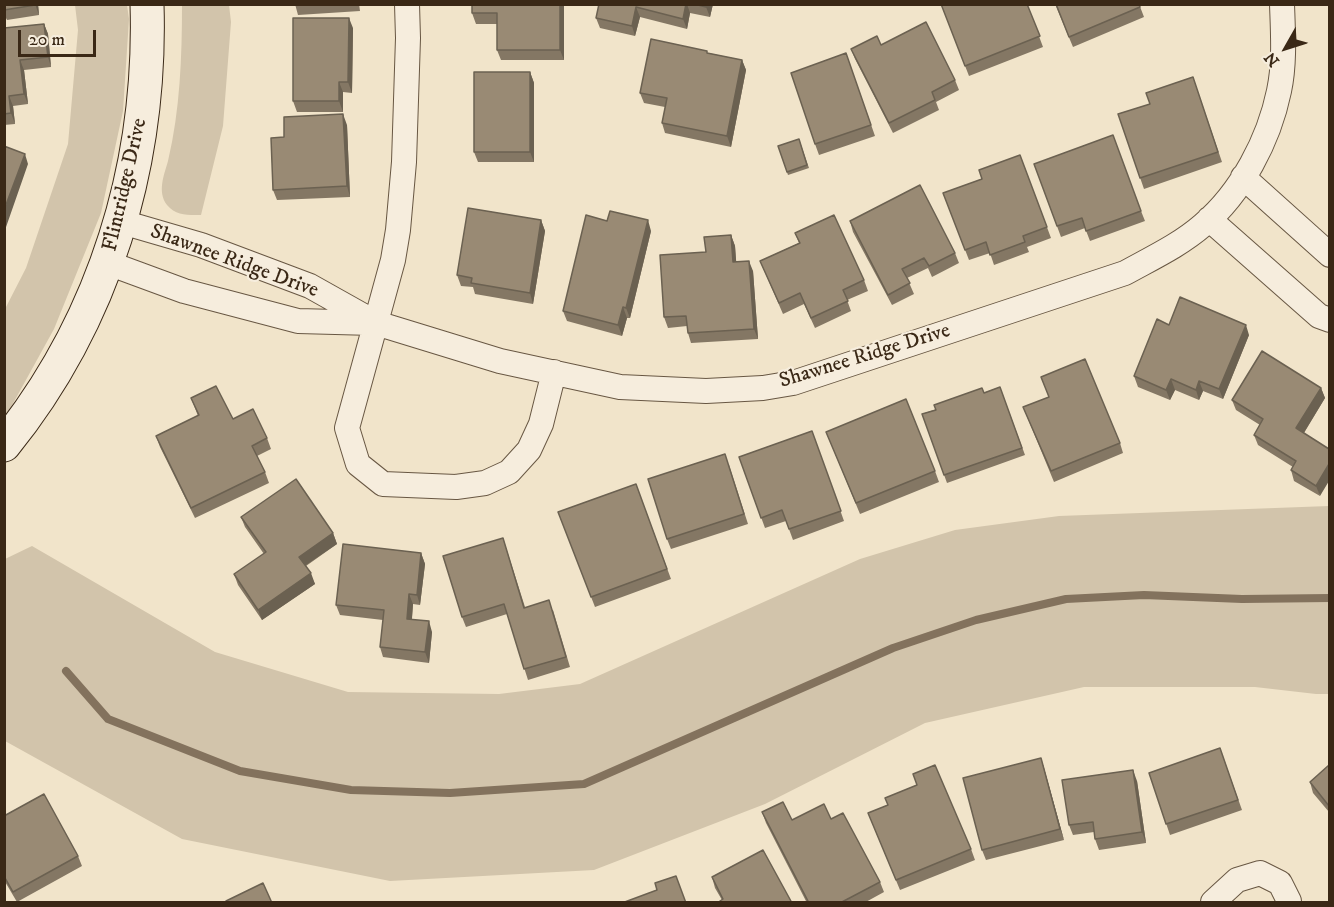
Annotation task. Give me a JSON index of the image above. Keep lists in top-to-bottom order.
{
  "streets": {
    "street": ["Flintridge Drive", "Shawnee Ridge Drive"]
  },
  "crossings": [
    ["Flintridge Drive", "Shawnee Ridge Drive"]
  ],
  "scale_bar": "20 m",
  "north": "bottom left"
}
